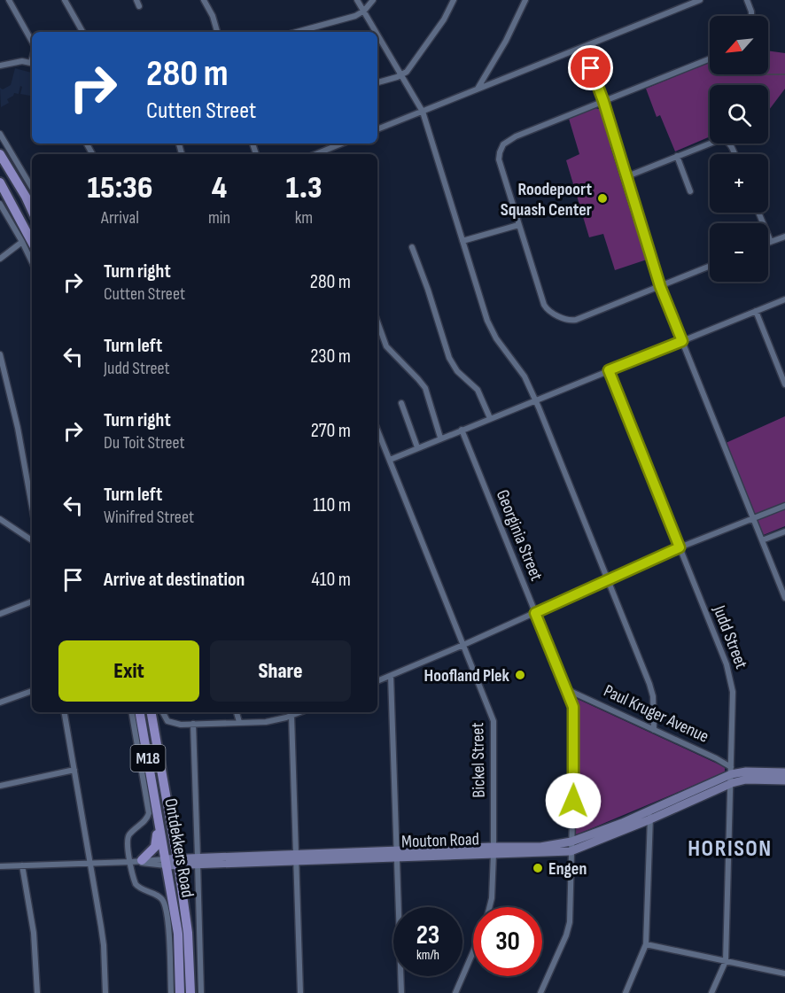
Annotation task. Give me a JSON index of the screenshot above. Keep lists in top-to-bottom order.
{
  "streets": {
    "main road": ["M18", "Mouton Road", "Ontdekkers Road"],
    "street": [
      "Georginia Street",
      "Judd Street",
      "Paul Kruger Avenue",
      "Bickel Street"
    ]
  },
  "crossings": [
    ["Georginia Street", "Paul Kruger Avenue"],
    ["Georginia Street", "Mouton Road"],
    ["Judd Street", "Paul Kruger Avenue"],
    ["Judd Street", "Mouton Road"],
    ["Paul Kruger Avenue", "Mouton Road"],
    ["Bickel Street", "Mouton Road"],
    ["Mouton Road", "Ontdekkers Road"]
  ],
  "districts": ["HORISON"],
  "places": ["Roodepoort Squash Center", "Hoofland Plek", "Engen"],
  "north": "bottom left",
  "page": {
    "map_buttons": ["+", "−"],
    "turn": ["280 m", "Cutten Street"],
    "eta": [
      "15:36",
      "Arrival",
      "4",
      "min",
      "1.3",
      "km"
    ],
    "list": [
      {
        "name": "Turn right",
        "note": "Cutten Street",
        "value": "280 m"
      },
      {
        "name": "Turn left",
        "note": "Judd Street",
        "value": "230 m"
      },
      {
        "name": "Turn right",
        "note": "Du Toit Street",
        "value": "270 m"
      },
      {
        "name": "Turn left",
        "note": "Winifred Street",
        "value": "110 m"
      },
      {
        "name": "Arrive at destination",
        "value": "410 m"
      }
    ],
    "buttons": ["Exit", "Share"],
    "speed": "23 km/h",
    "limit": "30"
  }
}
